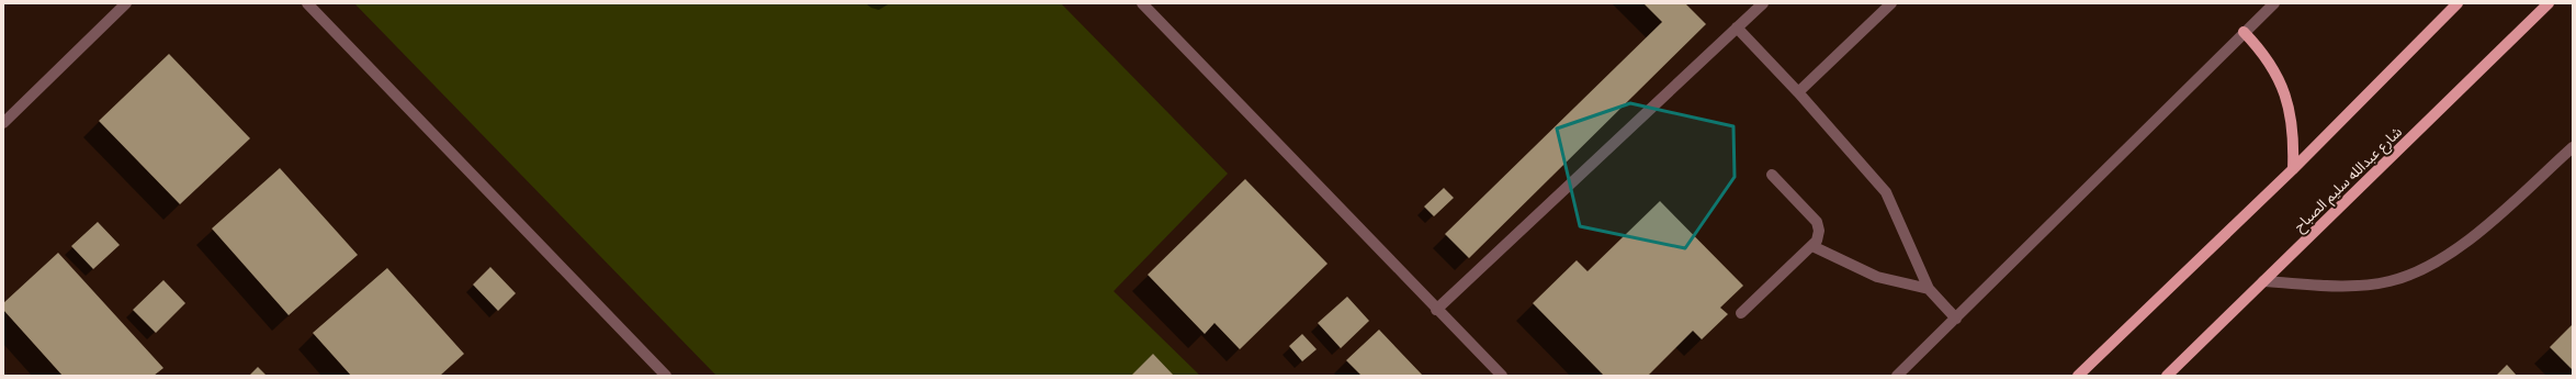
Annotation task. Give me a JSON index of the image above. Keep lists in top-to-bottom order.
{
  "streets": {
    "main road": ["شارع عبدالله سليم الصباح"]
  }
}
